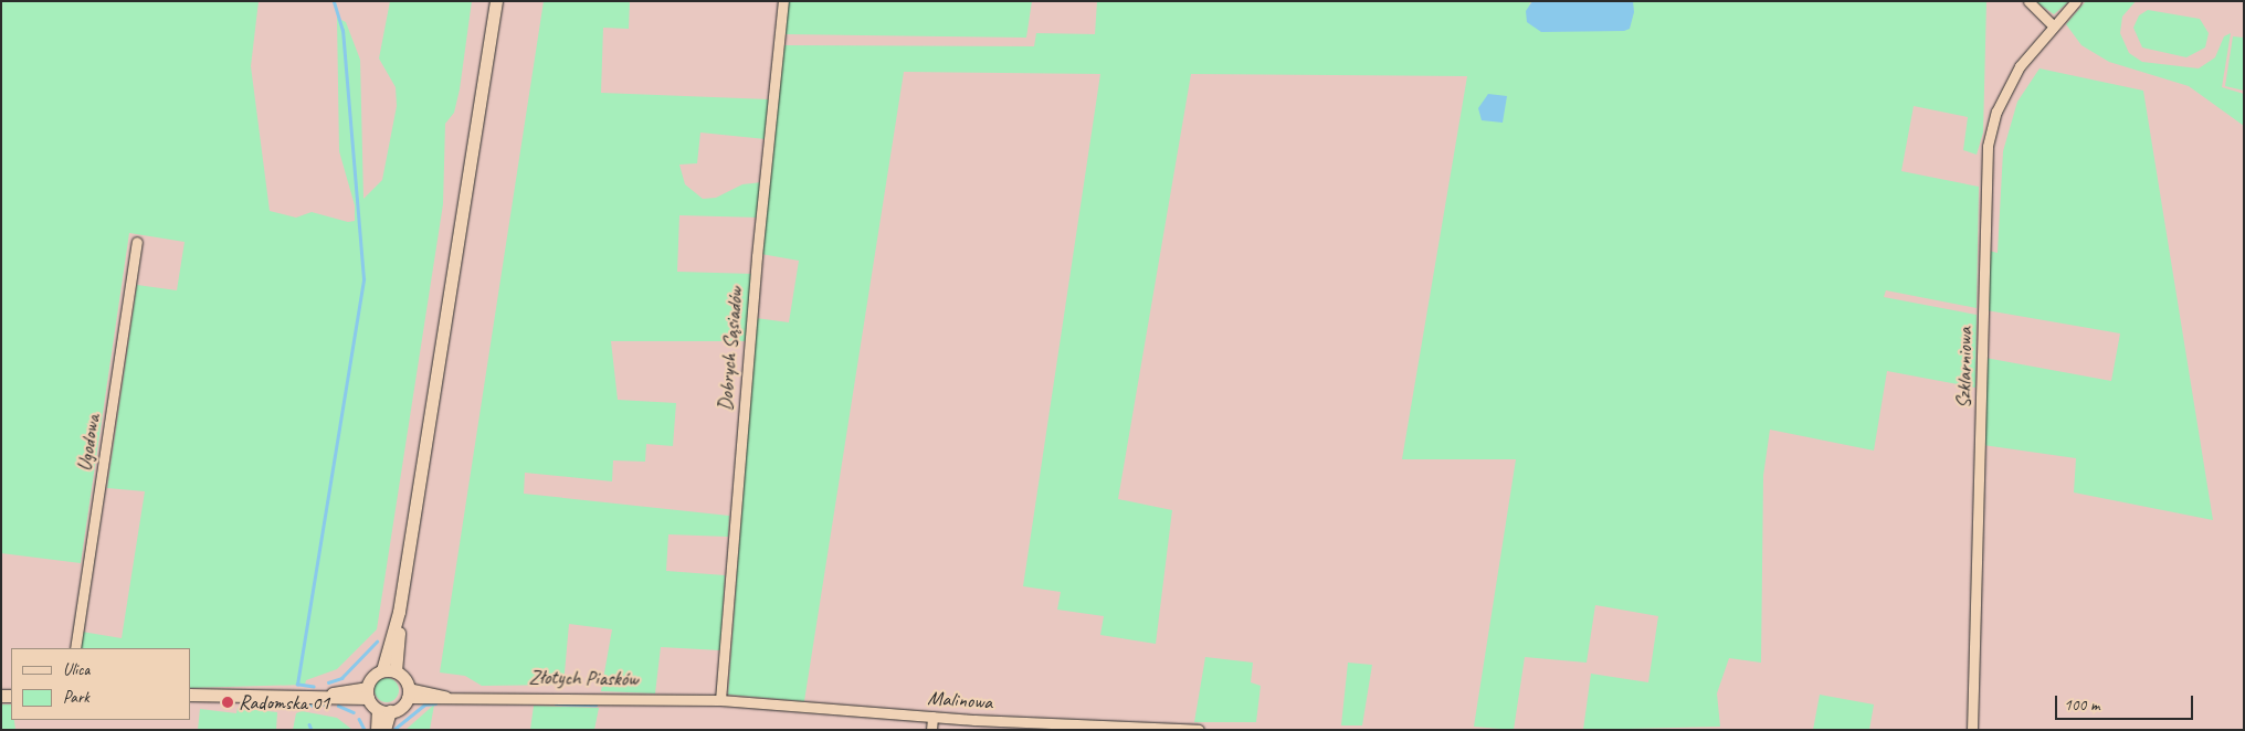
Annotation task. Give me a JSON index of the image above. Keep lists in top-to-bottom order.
{
  "streets": {
    "street": [
      "Dobrych Sąsiadów",
      "Szklarniowa",
      "Ugodowa",
      "Złotych Piasków",
      "Malinowa"
    ]
  },
  "crossings": [
    ["Dobrych Sąsiadów", "Złotych Piasków"],
    ["Dobrych Sąsiadów", "Malinowa"],
    ["Złotych Piasków", "Malinowa"]
  ],
  "places": ["Radomska 01"],
  "legend": ["Ulica", "Park"],
  "scale_bar": "100 m"
}
